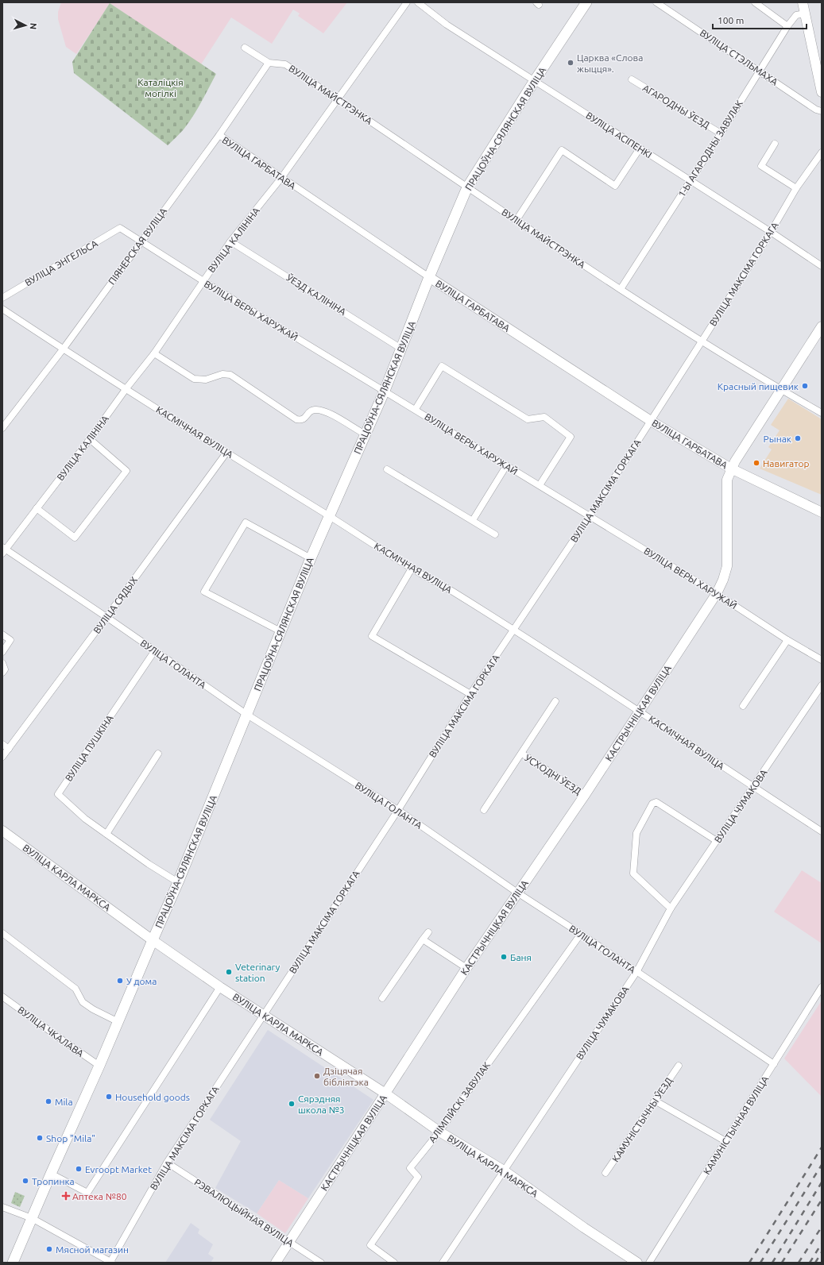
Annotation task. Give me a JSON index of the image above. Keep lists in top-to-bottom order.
{
  "streets": {
    "main road": ["ПРАЦОЎНА-СЯЛЯНСКАЯ ВУЛІЦА"],
    "street": [
      "ВУЛІЦА СТЭЛЬМАХА",
      "ВУЛІЦА МАЙСТРЭНКА",
      "АГАРОДНЫ ЎЕЗД",
      "ВУЛІЦА АСІПЕНКІ",
      "1-Ы АГАРОДНЫ ЗАВУЛАК",
      "ВУЛІЦА ГАРБАТАВА",
      "ВУЛІЦА КАЛІНІНА",
      "ПІЯНЕРСКАЯ ВУЛІЦА",
      "ВУЛІЦА ЭНГЕЛЬСА",
      "ВУЛІЦА МАКСІМА ГОРКАГА",
      "ЎЕЗД КАЛІНІНА",
      "ВУЛІЦА ВЕРЫ ХАРУЖАЙ",
      "КАСМІЧНАЯ ВУЛІЦА",
      "ВУЛІЦА СЯДЫХ",
      "ВУЛІЦА ГОЛАНТА",
      "КАСТРЫЧНІЦКАЯ ВУЛІЦА",
      "ВУЛІЦА ПУШКІНА",
      "УСХОДНІ ЎЕЗД",
      "ВУЛІЦА ЧУМАКОВА",
      "ВУЛІЦА КАРЛА МАРКСА",
      "ВУЛІЦА ЧКАЛАВА",
      "АЛІМПІЙСКІ ЗАВУЛАК",
      "КАМУНІСТЫЧНЫ ЎЕЗД",
      "КАМУНІСТЫЧНАЯ ВУЛІЦА",
      "РЭВАЛЮЦЫЙНАЯ ВУЛІЦА"
    ]
  },
  "crossings": [
    ["ВУЛІЦА СТЭЛЬМАХА", "1-Ы АГАРОДНЫ ЗАВУЛАК"],
    ["ВУЛІЦА МАЙСТРЭНКА", "ПРАЦОЎНА-СЯЛЯНСКАЯ ВУЛІЦА"],
    ["ВУЛІЦА МАЙСТРЭНКА", "1-Ы АГАРОДНЫ ЗАВУЛАК"],
    ["ВУЛІЦА МАЙСТРЭНКА", "ВУЛІЦА КАЛІНІНА"],
    ["ВУЛІЦА МАЙСТРЭНКА", "ПІЯНЕРСКАЯ ВУЛІЦА"],
    ["ВУЛІЦА МАЙСТРЭНКА", "ВУЛІЦА МАКСІМА ГОРКАГА"],
    ["ВУЛІЦА МАЙСТРЭНКА", "КАСТРЫЧНІЦКАЯ ВУЛІЦА"],
    ["АГАРОДНЫ ЎЕЗД", "1-Ы АГАРОДНЫ ЗАВУЛАК"],
    ["ПРАЦОЎНА-СЯЛЯНСКАЯ ВУЛІЦА", "ВУЛІЦА АСІПЕНКІ"],
    ["ПРАЦОЎНА-СЯЛЯНСКАЯ ВУЛІЦА", "ВУЛІЦА ГАРБАТАВА"],
    ["ПРАЦОЎНА-СЯЛЯНСКАЯ ВУЛІЦА", "ЎЕЗД КАЛІНІНА"],
    ["ПРАЦОЎНА-СЯЛЯНСКАЯ ВУЛІЦА", "ВУЛІЦА ВЕРЫ ХАРУЖАЙ"],
    ["ПРАЦОЎНА-СЯЛЯНСКАЯ ВУЛІЦА", "КАСМІЧНАЯ ВУЛІЦА"],
    ["ПРАЦОЎНА-СЯЛЯНСКАЯ ВУЛІЦА", "ВУЛІЦА ГОЛАНТА"],
    ["ПРАЦОЎНА-СЯЛЯНСКАЯ ВУЛІЦА", "ВУЛІЦА ПУШКІНА"],
    ["ПРАЦОЎНА-СЯЛЯНСКАЯ ВУЛІЦА", "ВУЛІЦА КАРЛА МАРКСА"],
    ["ПРАЦОЎНА-СЯЛЯНСКАЯ ВУЛІЦА", "ВУЛІЦА ЧКАЛАВА"],
    ["ВУЛІЦА АСІПЕНКІ", "1-Ы АГАРОДНЫ ЗАВУЛАК"],
    ["ВУЛІЦА АСІПЕНКІ", "ВУЛІЦА МАКСІМА ГОРКАГА"],
    ["ВУЛІЦА ГАРБАТАВА", "ВУЛІЦА КАЛІНІНА"],
    ["ВУЛІЦА ГАРБАТАВА", "ПІЯНЕРСКАЯ ВУЛІЦА"],
    ["ВУЛІЦА ГАРБАТАВА", "ВУЛІЦА МАКСІМА ГОРКАГА"],
    ["ВУЛІЦА ГАРБАТАВА", "КАСТРЫЧНІЦКАЯ ВУЛІЦА"],
    ["ВУЛІЦА КАЛІНІНА", "ЎЕЗД КАЛІНІНА"],
    ["ВУЛІЦА КАЛІНІНА", "ВУЛІЦА ВЕРЫ ХАРУЖАЙ"],
    ["ВУЛІЦА КАЛІНІНА", "КАСМІЧНАЯ ВУЛІЦА"],
    ["ВУЛІЦА КАЛІНІНА", "ВУЛІЦА ГОЛАНТА"],
    ["ПІЯНЕРСКАЯ ВУЛІЦА", "ВУЛІЦА ВЕРЫ ХАРУЖАЙ"],
    ["ПІЯНЕРСКАЯ ВУЛІЦА", "КАСМІЧНАЯ ВУЛІЦА"],
    ["ВУЛІЦА ЭНГЕЛЬСА", "ВУЛІЦА ВЕРЫ ХАРУЖАЙ"],
    ["ВУЛІЦА МАКСІМА ГОРКАГА", "ВУЛІЦА ВЕРЫ ХАРУЖАЙ"],
    ["ВУЛІЦА МАКСІМА ГОРКАГА", "КАСМІЧНАЯ ВУЛІЦА"],
    ["ВУЛІЦА МАКСІМА ГОРКАГА", "ВУЛІЦА ГОЛАНТА"],
    ["ВУЛІЦА МАКСІМА ГОРКАГА", "ВУЛІЦА КАРЛА МАРКСА"],
    ["ВУЛІЦА МАКСІМА ГОРКАГА", "РЭВАЛЮЦЫЙНАЯ ВУЛІЦА"],
    ["ВУЛІЦА ВЕРЫ ХАРУЖАЙ", "КАСТРЫЧНІЦКАЯ ВУЛІЦА"],
    ["КАСМІЧНАЯ ВУЛІЦА", "ВУЛІЦА СЯДЫХ"],
    ["КАСМІЧНАЯ ВУЛІЦА", "КАСТРЫЧНІЦКАЯ ВУЛІЦА"],
    ["КАСМІЧНАЯ ВУЛІЦА", "ВУЛІЦА ЧУМАКОВА"],
    ["ВУЛІЦА СЯДЫХ", "ВУЛІЦА ГОЛАНТА"],
    ["ВУЛІЦА ГОЛАНТА", "КАСТРЫЧНІЦКАЯ ВУЛІЦА"],
    ["ВУЛІЦА ГОЛАНТА", "ВУЛІЦА ПУШКІНА"],
    ["ВУЛІЦА ГОЛАНТА", "ВУЛІЦА ЧУМАКОВА"],
    ["ВУЛІЦА ГОЛАНТА", "АЛІМПІЙСКІ ЗАВУЛАК"],
    ["ВУЛІЦА ГОЛАНТА", "КАМУНІСТЫЧНАЯ ВУЛІЦА"],
    ["КАСТРЫЧНІЦКАЯ ВУЛІЦА", "УСХОДНІ ЎЕЗД"],
    ["КАСТРЫЧНІЦКАЯ ВУЛІЦА", "ВУЛІЦА КАРЛА МАРКСА"],
    ["КАСТРЫЧНІЦКАЯ ВУЛІЦА", "РЭВАЛЮЦЫЙНАЯ ВУЛІЦА"],
    ["ВУЛІЦА ЧУМАКОВА", "ВУЛІЦА КАРЛА МАРКСА"],
    ["ВУЛІЦА КАРЛА МАРКСА", "АЛІМПІЙСКІ ЗАВУЛАК"]
  ],
  "parks": ["Каталіцкія могілкі"],
  "places": {
    "other": [
      "Царква «Слова жыцця».",
      "Красный пищевик",
      "Рынак",
      "Навигатор",
      "Баня",
      "Veterinary station",
      "У дома",
      "Дзіцячая бібліятэка",
      "Household goods",
      "Mila",
      "Сярэдняя школа №3",
      "Shop \"Mila\"",
      "Evroopt Market",
      "Тропинка",
      "Мясной магазин"
    ],
    "health": ["Аптека №80"]
  },
  "scale_bar": "100 m",
  "north": "right"
}
